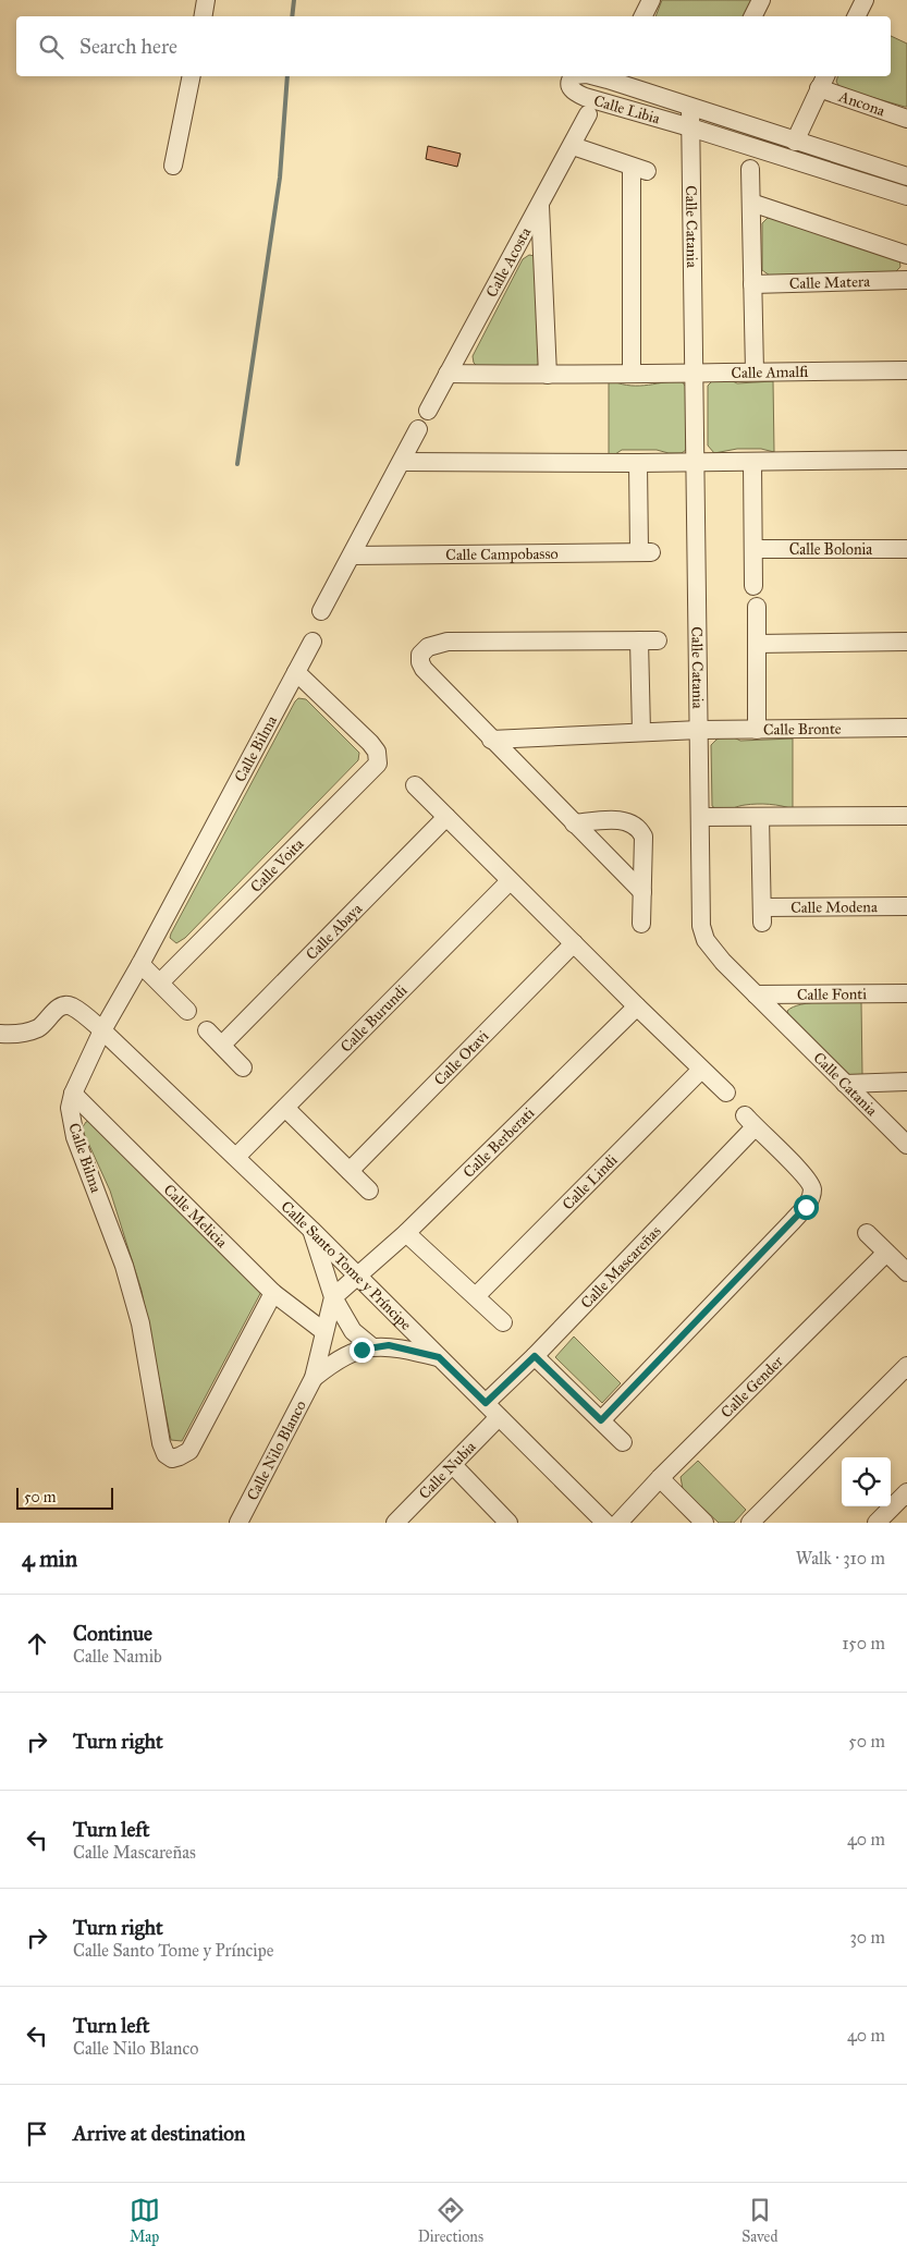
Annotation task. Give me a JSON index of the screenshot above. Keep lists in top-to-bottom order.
{
  "streets": {
    "street": [
      "Ancona",
      "Calle Libia",
      "Calle Catania",
      "Calle Acosta",
      "Calle Matera",
      "Calle Amalfi",
      "Calle Bolonia",
      "Calle Campobasso",
      "Calle Bronte",
      "Calle Bilma",
      "Calle Voita",
      "Calle Modena",
      "Calle Abaya",
      "Calle Fonti",
      "Calle Burundi",
      "Calle Otavi",
      "Calle Berberati",
      "Calle Lindi",
      "Calle Melicia",
      "Calle Santo Tome y Príncipe",
      "Calle Mascareñas",
      "Calle Gender",
      "Calle Nilo Blanco",
      "Calle Nubia"
    ]
  },
  "crossings": [
    ["Calle Libia", "Calle Catania"],
    ["Calle Catania", "Calle Amalfi"],
    ["Calle Catania", "Calle Bronte"],
    ["Calle Catania", "Calle Fonti"],
    ["Calle Acosta", "Calle Amalfi"],
    ["Calle Bilma", "Calle Voita"],
    ["Calle Bilma", "Calle Melicia"],
    ["Calle Bilma", "Calle Santo Tome y Príncipe"],
    ["Calle Burundi", "Calle Santo Tome y Príncipe"],
    ["Calle Berberati", "Calle Santo Tome y Príncipe"],
    ["Calle Berberati", "Calle Nilo Blanco"],
    ["Calle Melicia", "Calle Nilo Blanco"],
    ["Calle Santo Tome y Príncipe", "Calle Mascareñas"],
    ["Calle Santo Tome y Príncipe", "Calle Nubia"]
  ],
  "scale_bar": "50 m",
  "page": {
    "search": "Search here",
    "scale": "50 m",
    "heading": ["4 min", "Walk · 310 m"],
    "list": [
      ["Continue", "Calle Namib", "150 m"],
      ["Turn right", "50 m"],
      ["Turn left", "Calle Mascareñas", "40 m"],
      ["Turn right", "Calle Santo Tome y Príncipe", "30 m"],
      ["Turn left", "Calle Nilo Blanco", "40 m"],
      "Arrive at destination"
    ],
    "nav": ["Map", "Directions", "Saved"]
  }
}
